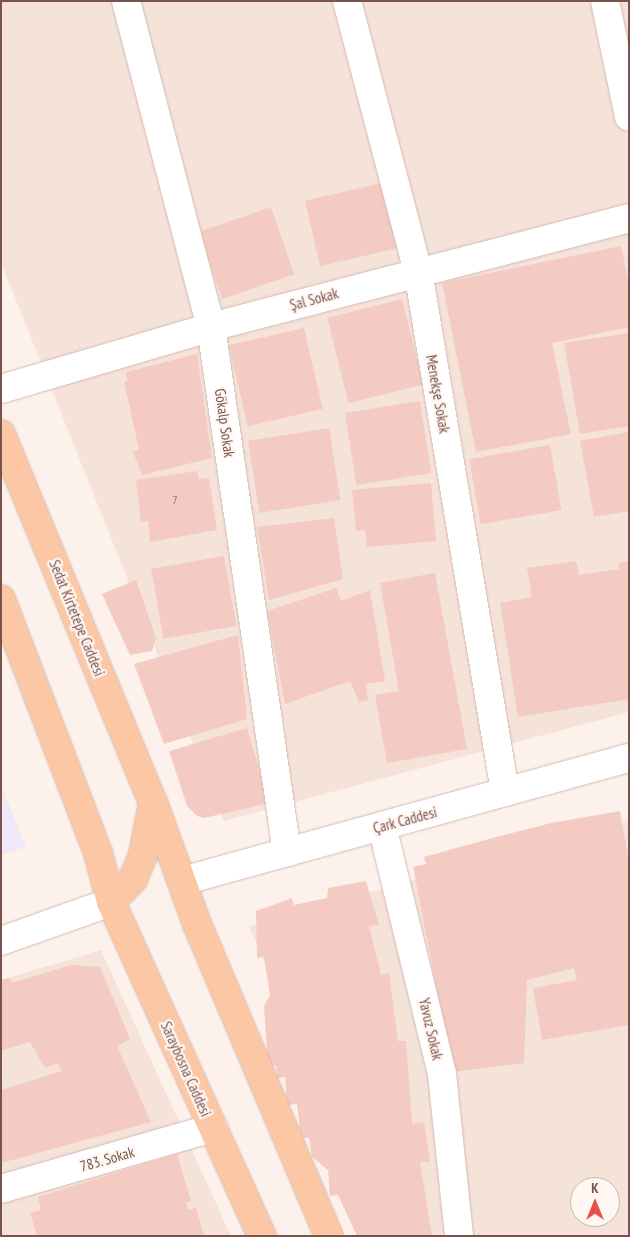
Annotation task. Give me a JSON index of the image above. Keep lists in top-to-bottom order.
{
  "streets": {
    "main road": ["Sedat Kirtetepe Caddesi", "Saraybosna Caddesi"],
    "street": [
      "Şal Sokak",
      "Menekşe Sokak",
      "Gökalp Sokak",
      "Çark Caddesi",
      "Yavuz Sokak",
      "783. Sokak"
    ]
  },
  "crossings": [
    ["Şal Sokak", "Menekşe Sokak"],
    ["Şal Sokak", "Gökalp Sokak"],
    ["Menekşe Sokak", "Çark Caddesi"],
    ["Gökalp Sokak", "Çark Caddesi"],
    ["Sedat Kirtetepe Caddesi", "Çark Caddesi"],
    ["Çark Caddesi", "Yavuz Sokak"],
    ["Saraybosna Caddesi", "783. Sokak"]
  ],
  "house_numbers": ["7"],
  "north": "top"
}
